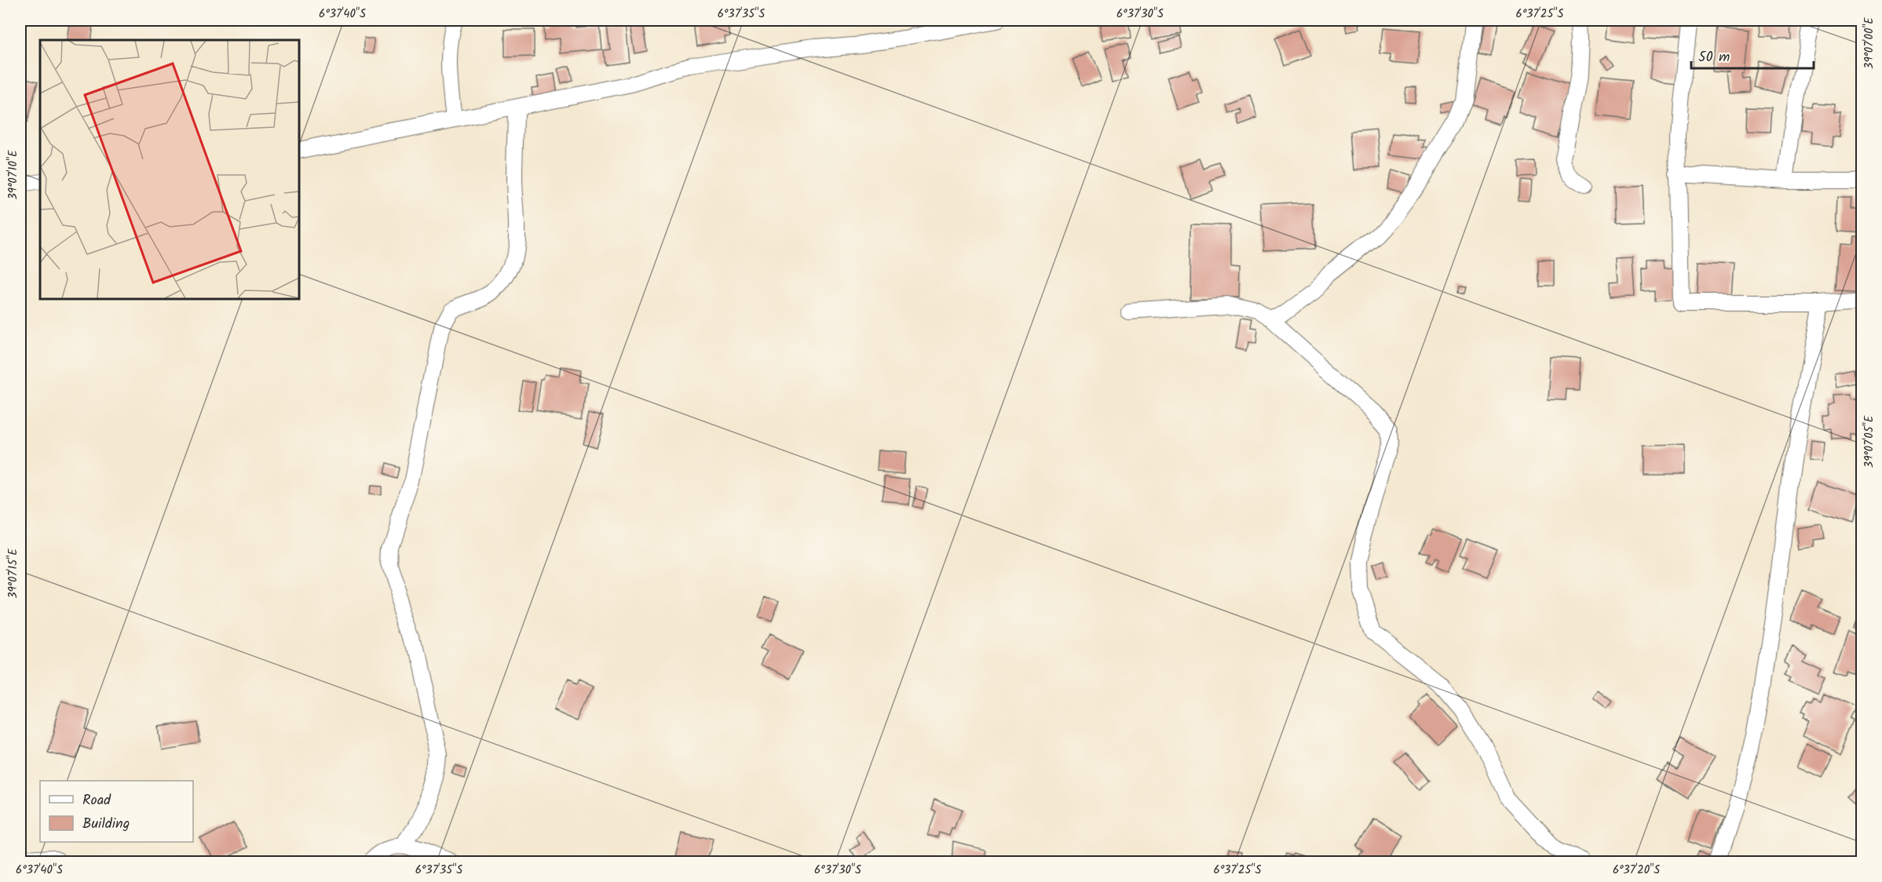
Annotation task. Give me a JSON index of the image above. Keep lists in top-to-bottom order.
{
  "legend": ["Road", "Building"],
  "scale_bar": "50 m",
  "coordinates": [
    "6°37'40\"S",
    "6°37'35\"S",
    "6°37'30\"S",
    "6°37'25\"S",
    "39°07'00\"E",
    "39°07'10\"E",
    "39°07'05\"E",
    "39°07'15\"E",
    "6°37'20\"S"
  ]
}
